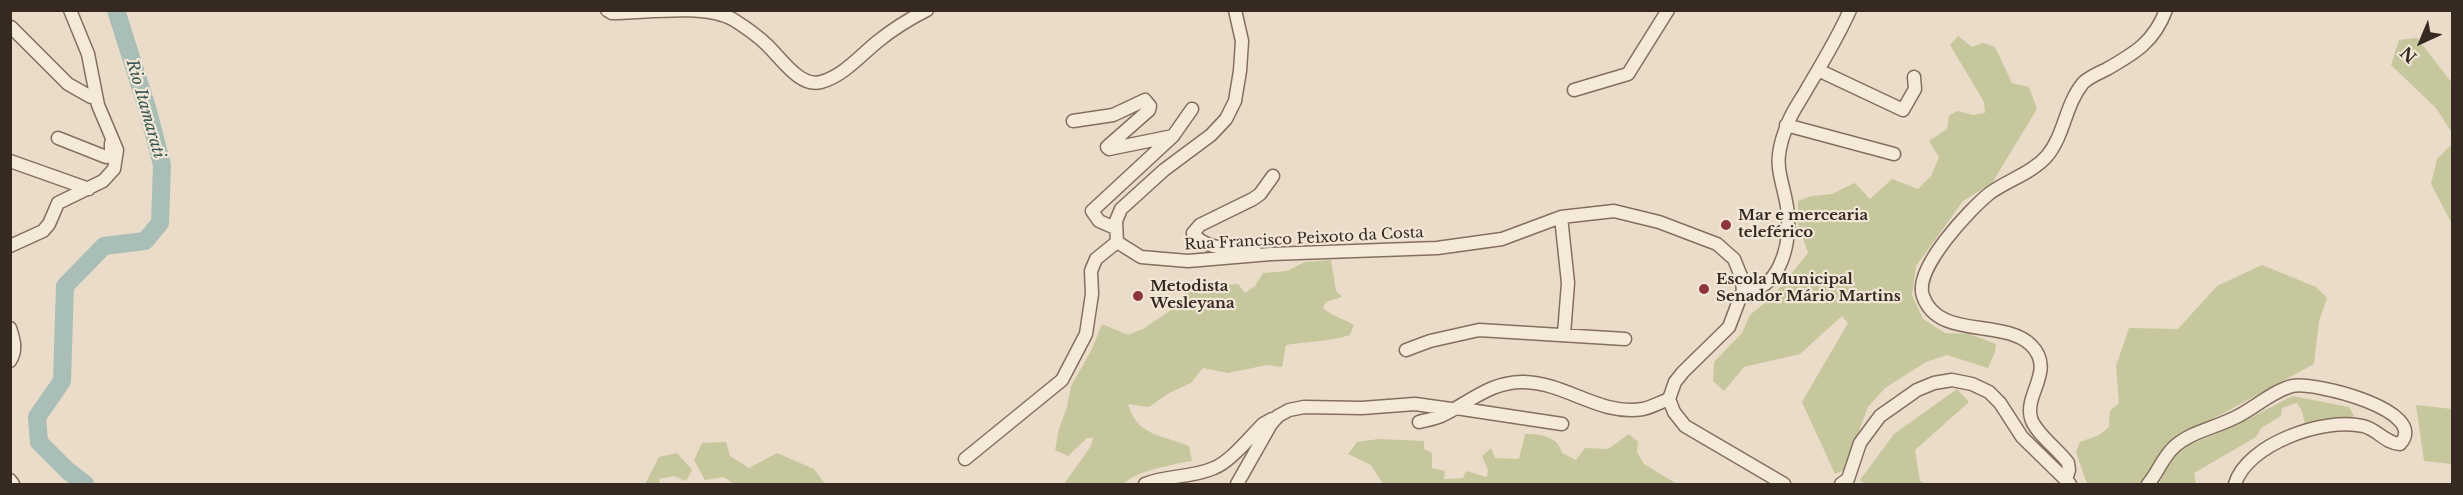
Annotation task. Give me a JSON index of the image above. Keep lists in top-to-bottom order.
{
  "streets": {
    "street": ["Rua Francisco Peixoto da Costa"]
  },
  "water": ["Rio Itamarati"],
  "places": ["Mar e mercearia teleférico", "Escola Municipal Senador Mário Martins", "Metodista Wesleyana"],
  "north": "bottom left"
}
